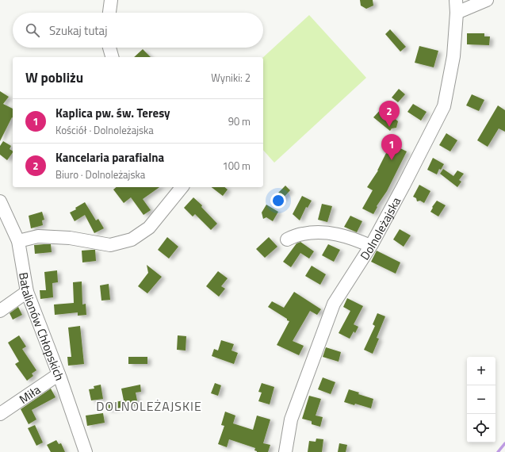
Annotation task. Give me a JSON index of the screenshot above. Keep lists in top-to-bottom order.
{
  "streets": {
    "street": ["Dolnoleżajska", "Batalionów Chłopskich", "Miła"]
  },
  "crossings": [
    ["Batalionów Chłopskich", "Miła"]
  ],
  "districts": ["DOLNOLEŻAJSKIE"],
  "page": {
    "search": "Szukaj tutaj",
    "heading": ["W pobliżu", "Wyniki: 2"],
    "list": [
      {
        "mark": "1",
        "name": "Kaplica pw. św. Teresy",
        "note": "Kościół · Dolnoleżajska",
        "value": "90 m"
      },
      {
        "mark": "2",
        "name": "Kancelaria parafialna",
        "note": "Biuro · Dolnoleżajska",
        "value": "100 m"
      }
    ],
    "pins": ["2", "1"],
    "map_buttons": ["+", "−"]
  }
}
